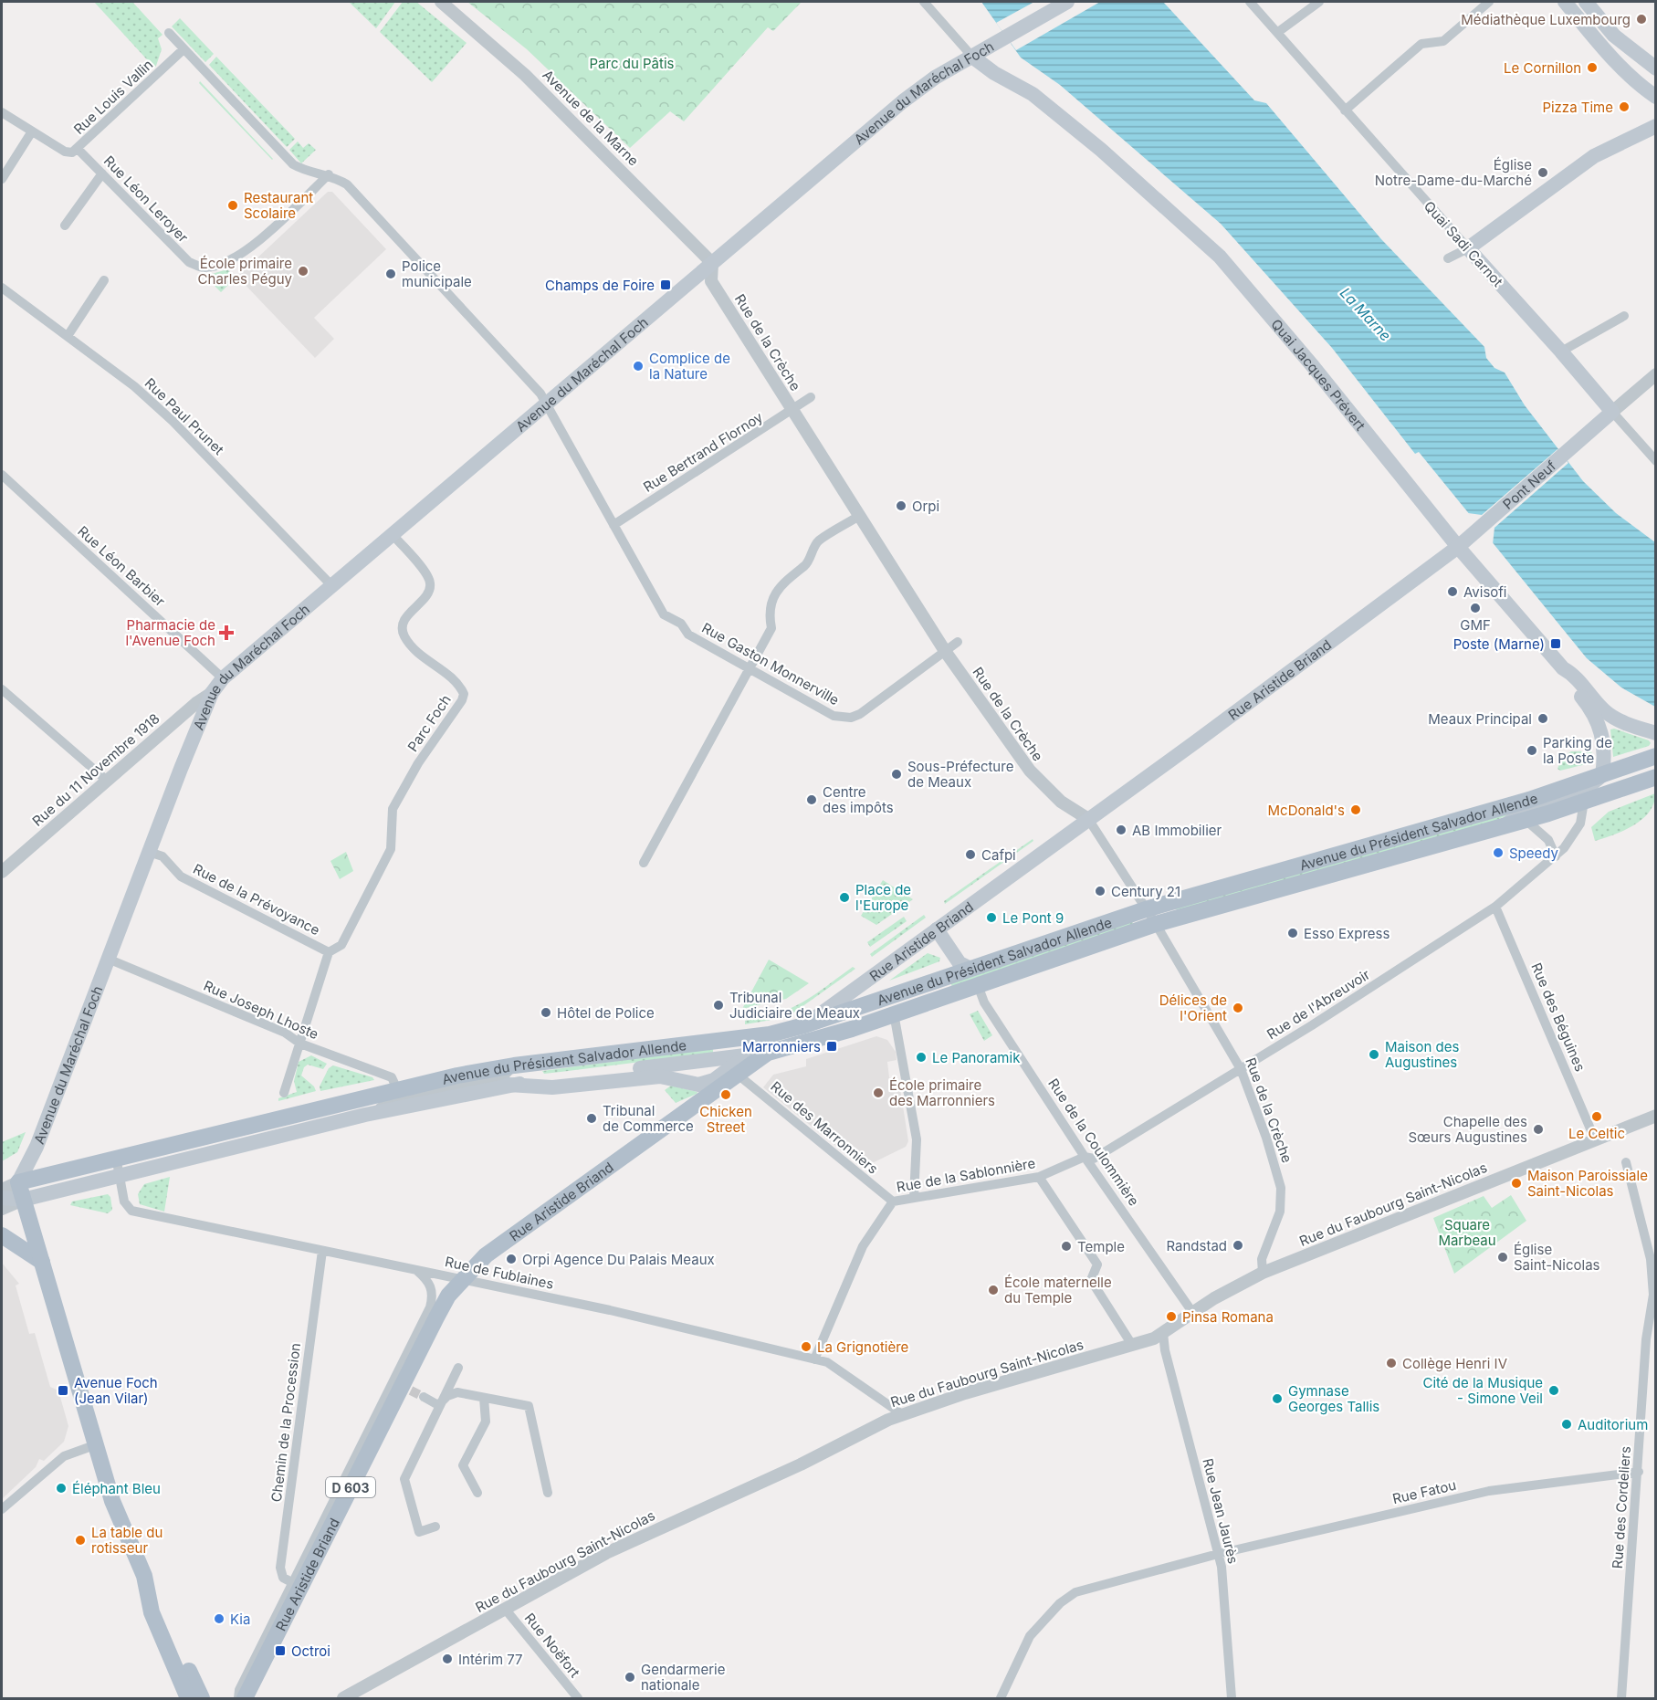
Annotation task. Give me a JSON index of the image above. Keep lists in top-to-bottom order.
{
  "streets": {
    "main road": [
      "Avenue du Maréchal Foch",
      "Quai Sadi Carnot",
      "Quai Jacques Prévert",
      "Pont Neuf",
      "Rue Aristide Briand",
      "Avenue du Président Salvador Allende",
      "D 603"
    ],
    "street": [
      "Rue Louis Vallin",
      "Avenue de la Marne",
      "Rue Léon Leroyer",
      "Rue de la Crèche",
      "Rue Paul Prunet",
      "Rue Bertrand Flornoy",
      "Rue Léon Barbier",
      "Rue Gaston Monnerville",
      "Parc Foch",
      "Rue du 11 Novembre 1918",
      "Rue de la Prévoyance",
      "Rue de l'Abreuvoir",
      "Rue Joseph Lhoste",
      "Rue des Béguines",
      "Rue des Marronniers",
      "Rue de la Coulommière",
      "Rue de la Sablonnière",
      "Rue du Faubourg Saint-Nicolas",
      "Rue de Fublaines",
      "Chemin de la Procession",
      "Rue Fatou",
      "Rue des Cordeliers",
      "Rue Jean Jaurès",
      "Rue Noëfort"
    ]
  },
  "crossings": [
    ["Avenue du Maréchal Foch", "Avenue de la Marne"],
    ["Avenue du Maréchal Foch", "Rue de la Crèche"],
    ["Avenue du Maréchal Foch", "Quai Jacques Prévert"],
    ["Avenue du Maréchal Foch", "Rue Paul Prunet"],
    ["Avenue du Maréchal Foch", "Rue Léon Barbier"],
    ["Avenue du Maréchal Foch", "Rue Gaston Monnerville"],
    ["Avenue du Maréchal Foch", "Parc Foch"],
    ["Avenue du Maréchal Foch", "Rue du 11 Novembre 1918"],
    ["Avenue du Maréchal Foch", "Avenue du Président Salvador Allende"],
    ["Avenue du Maréchal Foch", "Rue de la Prévoyance"],
    ["Avenue du Maréchal Foch", "Rue Joseph Lhoste"],
    ["Rue Louis Vallin", "Rue Léon Leroyer"],
    ["Avenue de la Marne", "Rue de la Crèche"],
    ["Rue Léon Leroyer", "Rue Gaston Monnerville"],
    ["Quai Sadi Carnot", "Pont Neuf"],
    ["Rue de la Crèche", "Rue Bertrand Flornoy"],
    ["Rue de la Crèche", "Rue Gaston Monnerville"],
    ["Rue de la Crèche", "Rue Aristide Briand"],
    ["Rue de la Crèche", "Avenue du Président Salvador Allende"],
    ["Rue de la Crèche", "Rue de l'Abreuvoir"],
    ["Rue de la Crèche", "Rue du Faubourg Saint-Nicolas"],
    ["Quai Jacques Prévert", "Rue Aristide Briand"],
    ["Rue Bertrand Flornoy", "Rue Gaston Monnerville"],
    ["Pont Neuf", "Rue Aristide Briand"],
    ["Rue Aristide Briand", "Avenue du Président Salvador Allende"],
    ["Rue Aristide Briand", "Rue des Marronniers"],
    ["Rue Aristide Briand", "Rue de Fublaines"],
    ["Rue Aristide Briand", "Chemin de la Procession"],
    ["Parc Foch", "Rue de la Prévoyance"],
    ["Avenue du Président Salvador Allende", "Rue de l'Abreuvoir"],
    ["Avenue du Président Salvador Allende", "Rue Joseph Lhoste"],
    ["Avenue du Président Salvador Allende", "Rue de la Coulommière"],
    ["Avenue du Président Salvador Allende", "Rue de Fublaines"],
    ["Rue de la Prévoyance", "Rue Joseph Lhoste"],
    ["Rue de l'Abreuvoir", "Rue des Béguines"],
    ["Rue de l'Abreuvoir", "Rue de la Coulommière"],
    ["Rue de l'Abreuvoir", "Rue de la Sablonnière"],
    ["Rue des Béguines", "Rue du Faubourg Saint-Nicolas"],
    ["Rue des Marronniers", "Rue de la Sablonnière"],
    ["Rue de la Coulommière", "Rue de la Sablonnière"],
    ["Rue de la Coulommière", "Rue du Faubourg Saint-Nicolas"],
    ["Rue de la Sablonnière", "Rue de Fublaines"],
    ["Rue du Faubourg Saint-Nicolas", "Rue de Fublaines"],
    ["Rue du Faubourg Saint-Nicolas", "Rue Jean Jaurès"],
    ["Rue du Faubourg Saint-Nicolas", "Rue Noëfort"],
    ["Rue de Fublaines", "Chemin de la Procession"],
    ["Rue Fatou", "Rue des Cordeliers"],
    ["Rue Fatou", "Rue Jean Jaurès"]
  ],
  "water": ["La Marne"],
  "parks": ["Parc du Pâtis", "Square Marbeau"],
  "places": {
    "other": [
      "Médiathèque Luxembourg",
      "Le Cornillon",
      "Pizza Time",
      "Église Notre-Dame-du-Marché",
      "Restaurant Scolaire",
      "École primaire Charles Péguy",
      "Police municipale",
      "Complice de la Nature",
      "Orpi",
      "Avisofi",
      "GMF",
      "Meaux Principal",
      "Parking de la Poste",
      "Sous-Préfecture de Meaux",
      "Centre des impôts",
      "McDonald's",
      "AB Immobilier",
      "Speedy",
      "Cafpi",
      "Century 21",
      "Place de l'Europe",
      "Le Pont 9",
      "Esso Express",
      "Tribunal Judiciaire de Meaux",
      "Délices de l'Orient",
      "Hôtel de Police",
      "Maison des Augustines",
      "Le Panoramik",
      "École primaire des Marronniers",
      "Chicken Street",
      "Le Celtic",
      "Tribunal de Commerce",
      "Chapelle des Sœurs Augustines",
      "Maison Paroissiale Saint-Nicolas",
      "Randstad",
      "Temple",
      "Église Saint-Nicolas",
      "Orpi Agence Du Palais Meaux",
      "École maternelle du Temple",
      "Pinsa Romana",
      "La Grignotière",
      "Collège Henri IV",
      "Cité de la Musique - Simone Veil",
      "Gymnase Georges Tallis",
      "Auditorium",
      "Éléphant Bleu",
      "La table du rotisseur",
      "Kia",
      "Intérim 77",
      "Gendarmerie nationale"
    ],
    "transit": [
      "Champs de Foire",
      "Poste (Marne)",
      "Marronniers",
      "Avenue Foch (Jean Vilar)",
      "Octroi"
    ],
    "health": ["Pharmacie de l'Avenue Foch"]
  }
}
